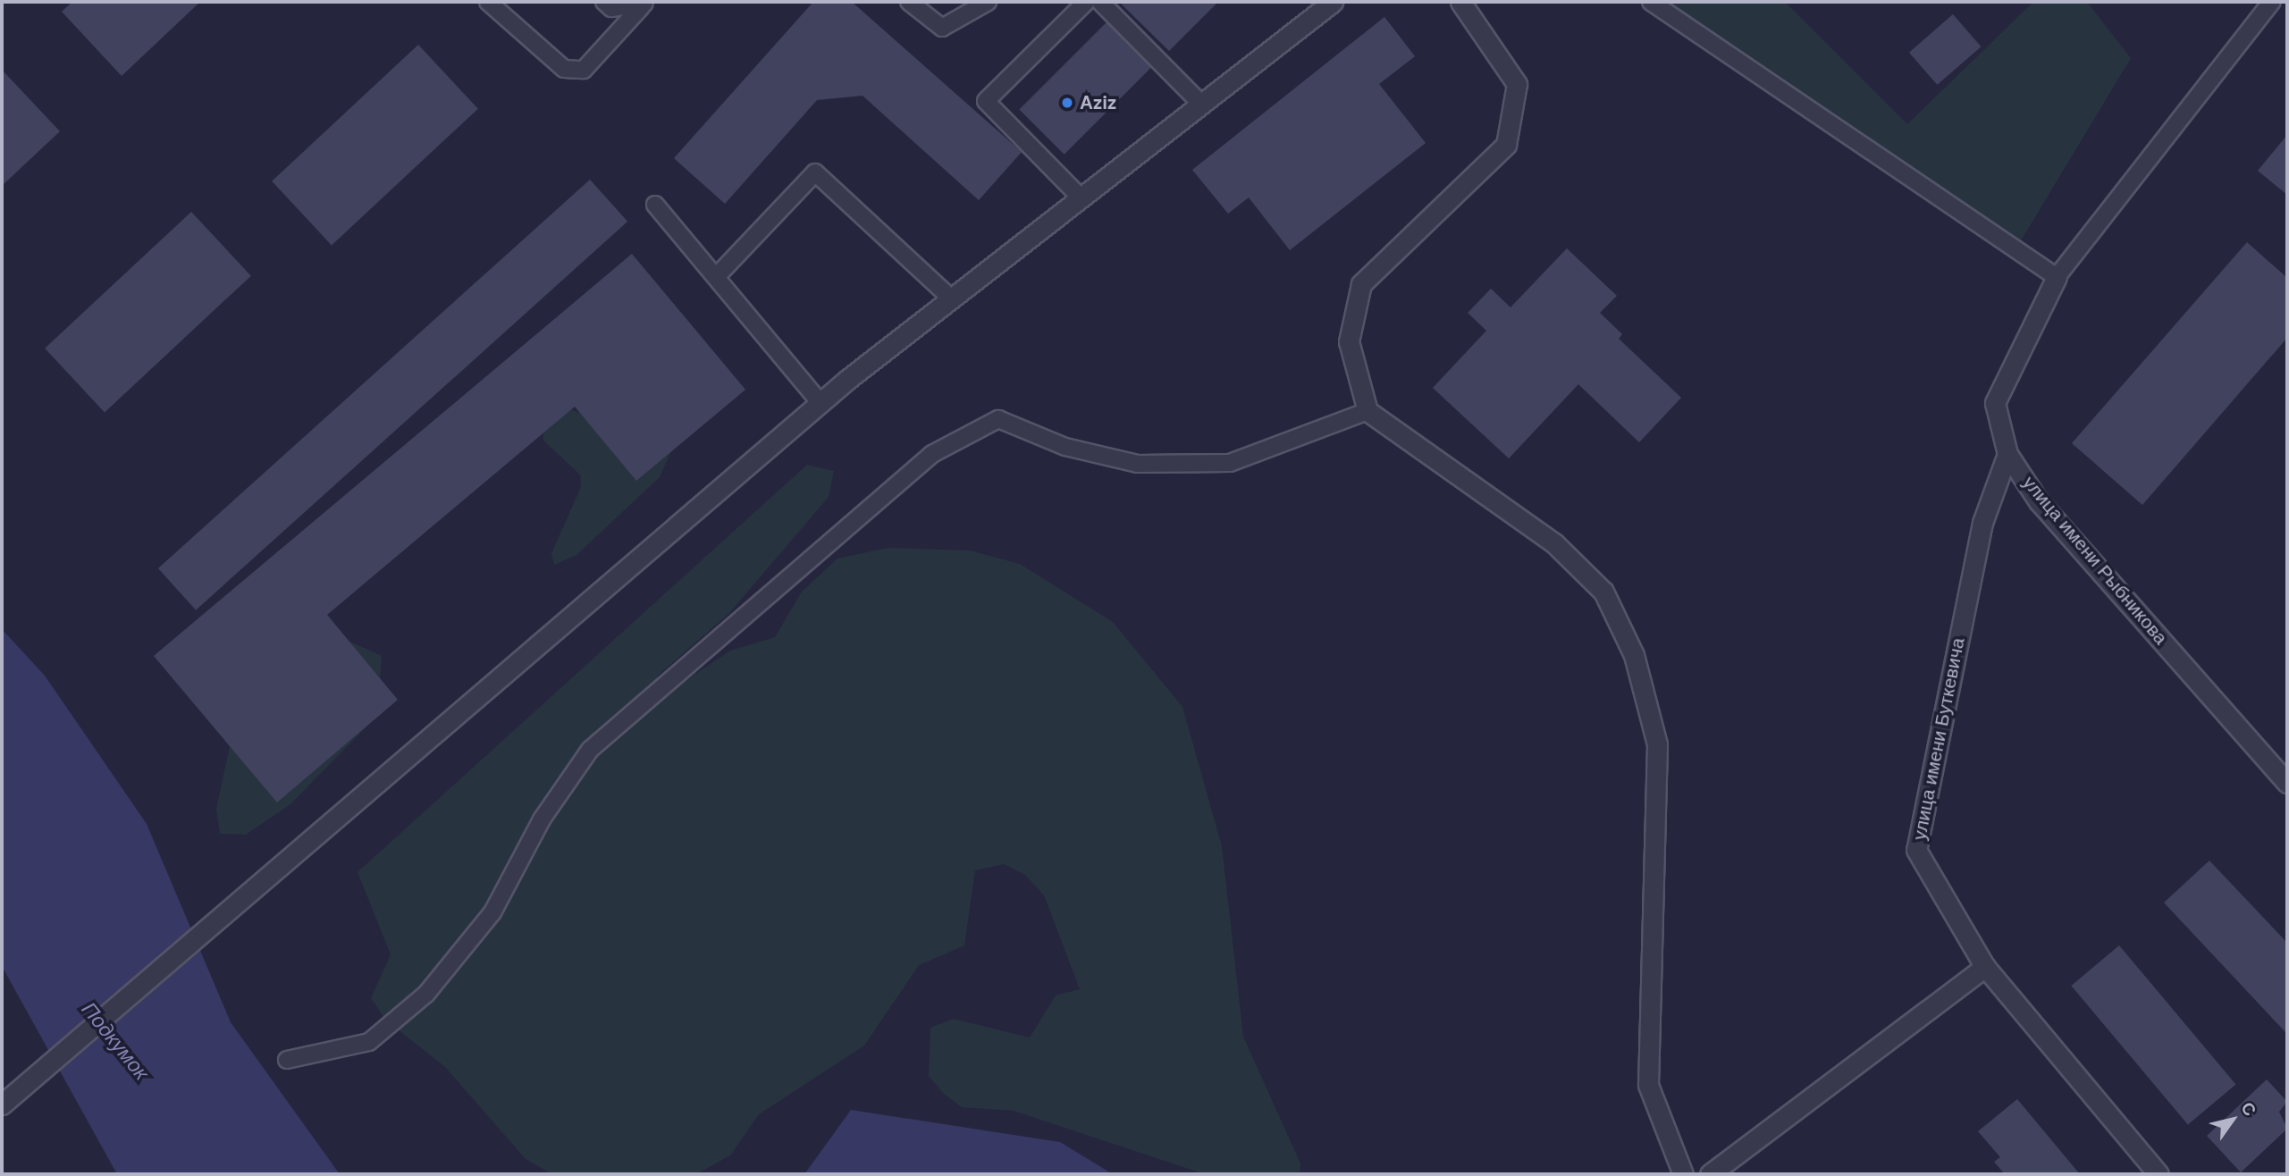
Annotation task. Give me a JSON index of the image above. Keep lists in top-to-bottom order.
{
  "streets": {
    "street": ["улица имени Рыбникова", "улица имени Буткевича"]
  },
  "crossings": [
    ["улица имени Рыбникова", "улица имени Буткевича"]
  ],
  "water": ["Подкумок"],
  "places": ["Aziz"],
  "north": "top right"
}
